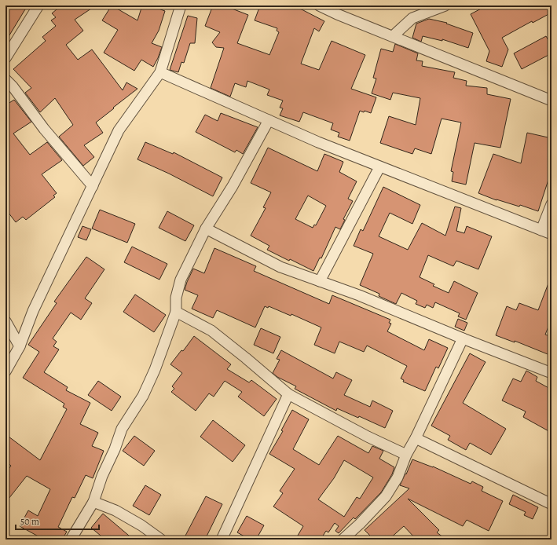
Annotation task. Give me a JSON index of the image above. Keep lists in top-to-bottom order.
{
  "scale_bar": "50 m"
}
